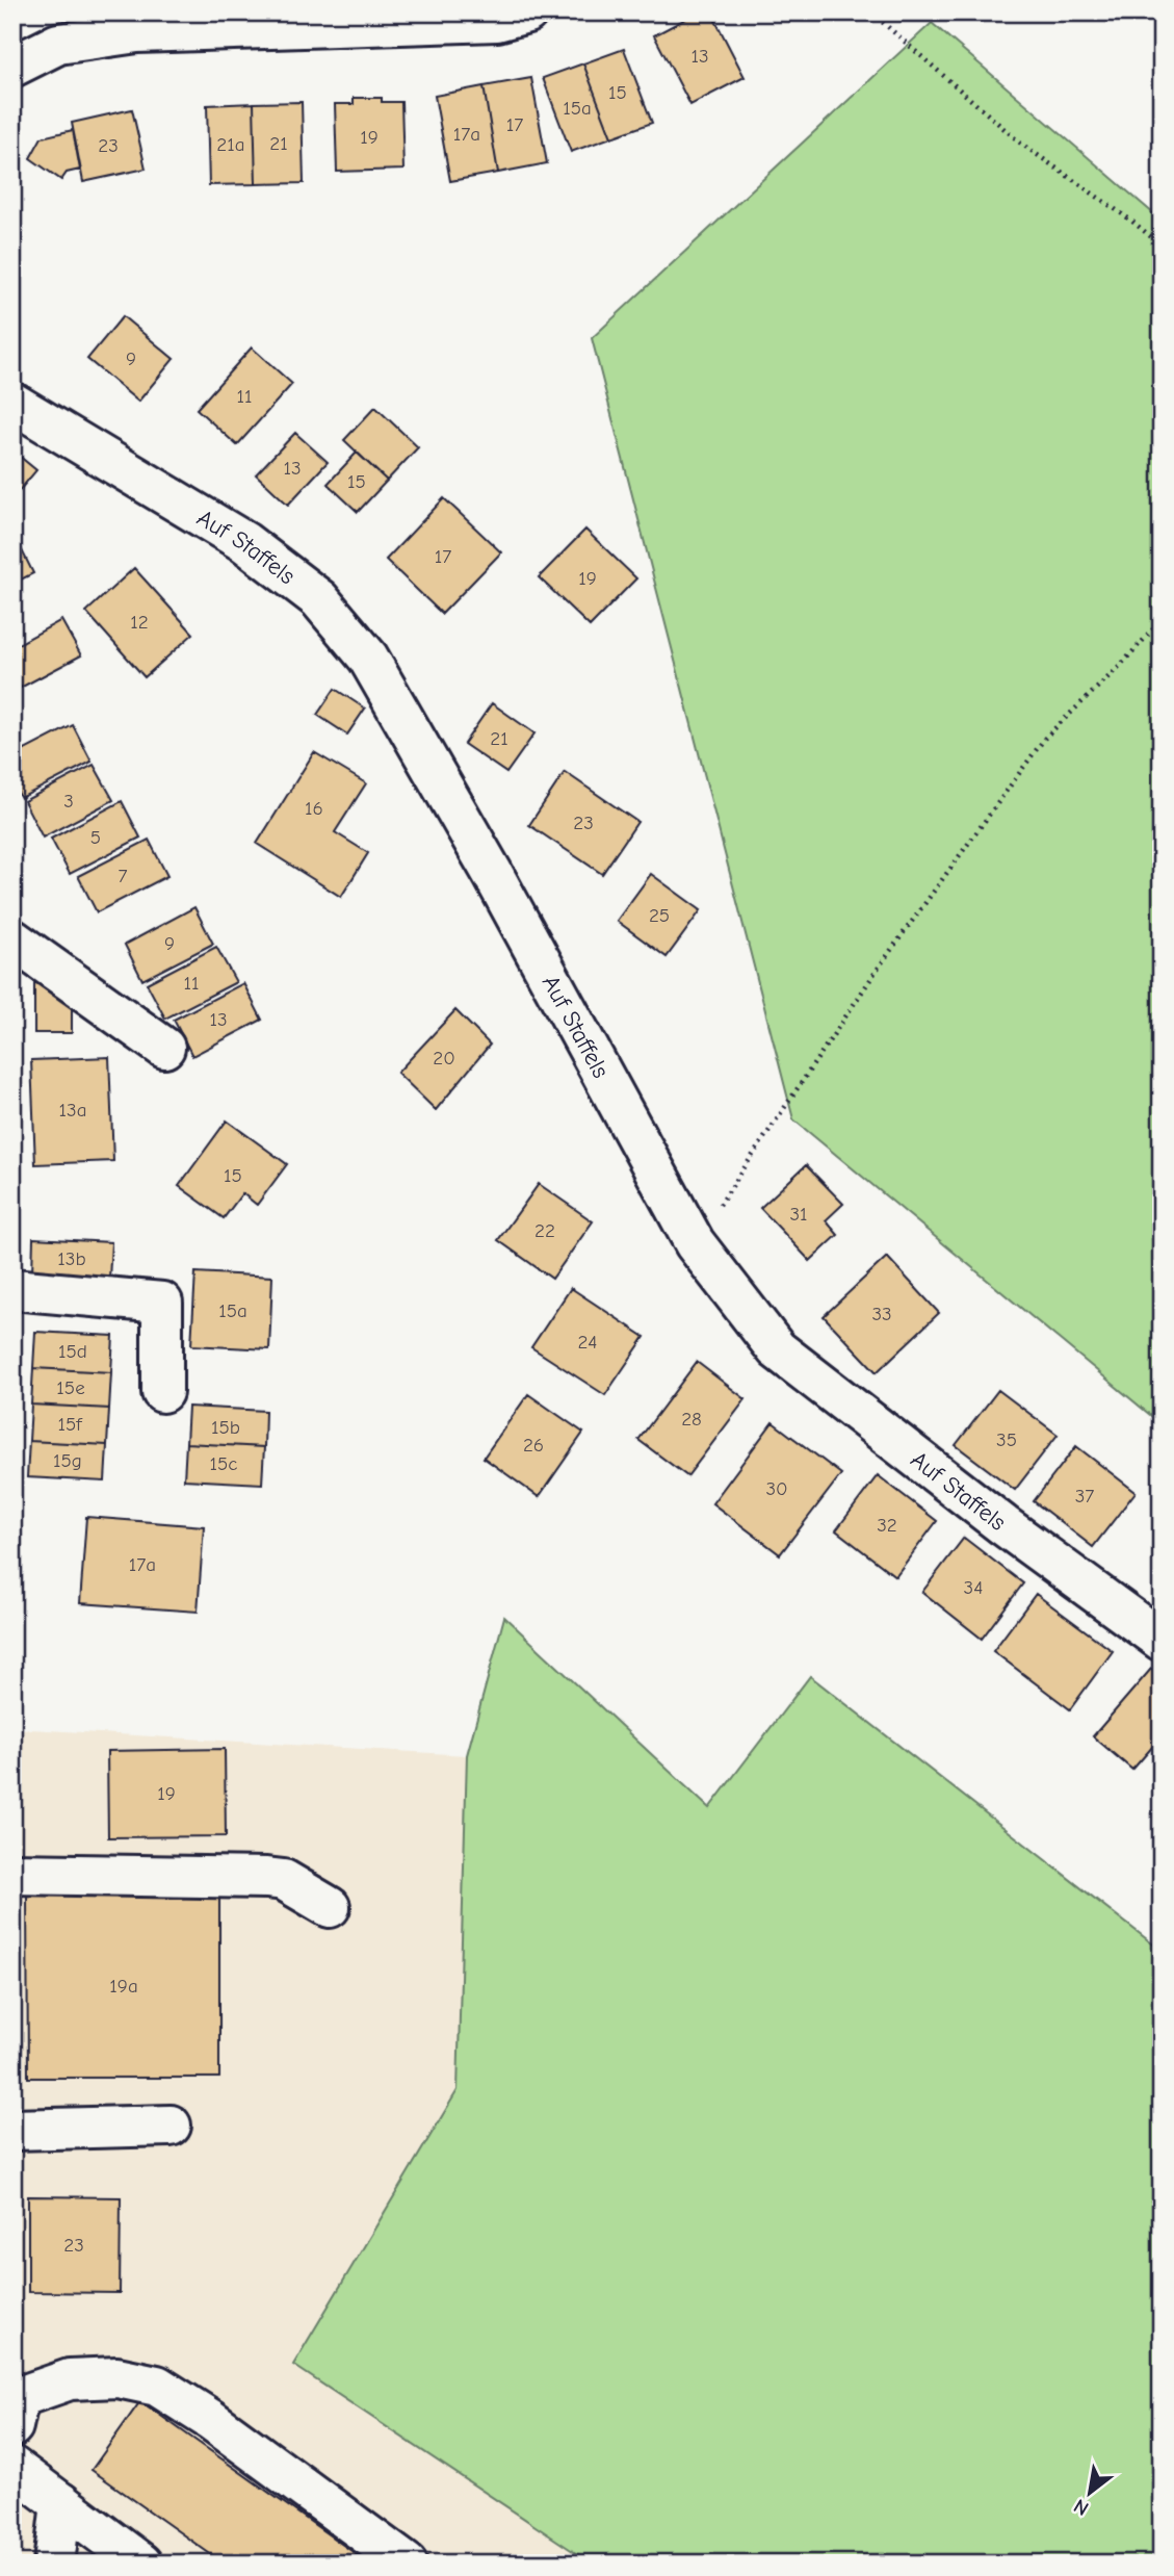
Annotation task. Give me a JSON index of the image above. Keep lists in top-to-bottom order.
{
  "streets": {
    "street": ["Auf Staffels"]
  },
  "house_numbers": [
    "13",
    "15",
    "15a",
    "17",
    "17a",
    "19",
    "21",
    "21a",
    "23",
    "9",
    "11",
    "13",
    "15",
    "17",
    "19",
    "12",
    "21",
    "3",
    "16",
    "23",
    "5",
    "7",
    "25",
    "9",
    "11",
    "13",
    "20",
    "13a",
    "15",
    "31",
    "22",
    "13b",
    "15a",
    "33",
    "24",
    "15d",
    "15e",
    "28",
    "15f",
    "15b",
    "35",
    "26",
    "15g",
    "15c",
    "30",
    "37",
    "32",
    "17a",
    "34",
    "19",
    "19a",
    "23"
  ],
  "north": "bottom left"
}
